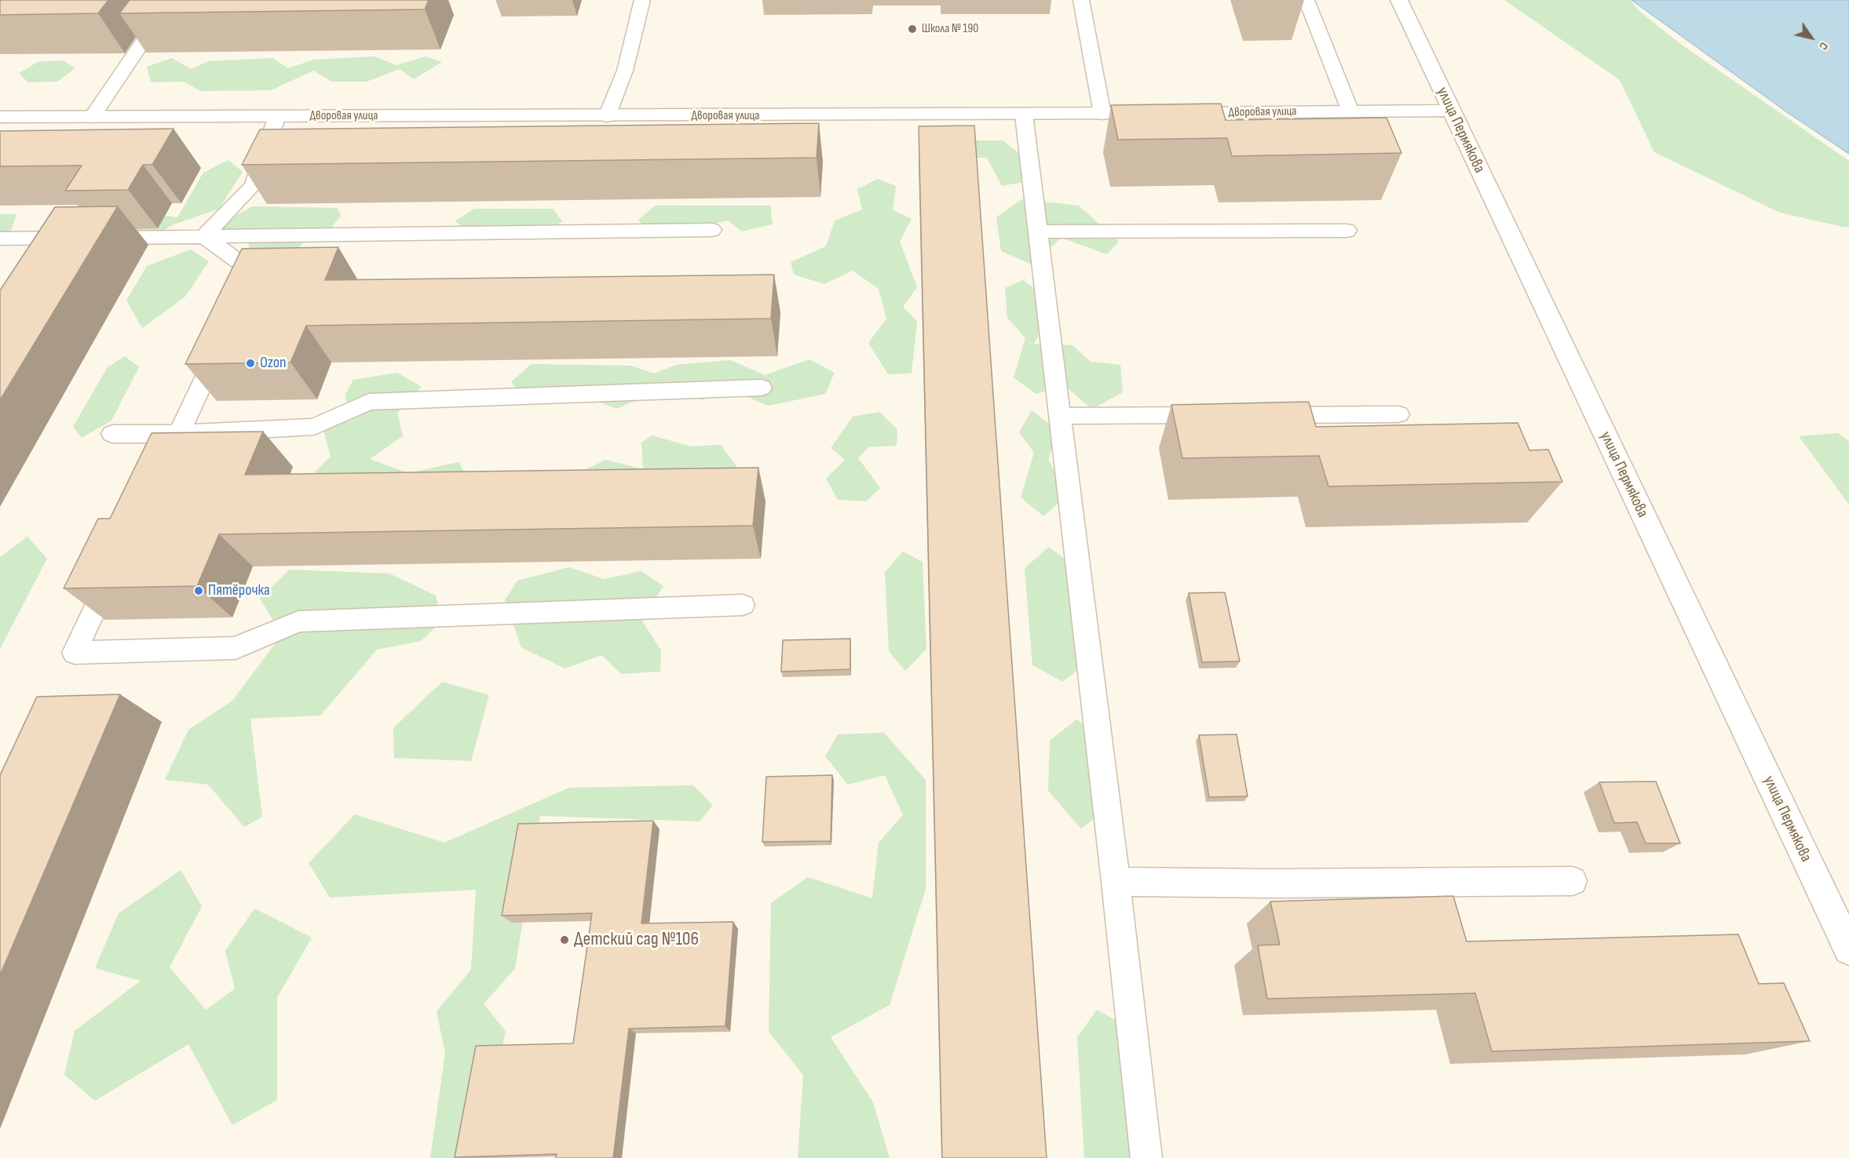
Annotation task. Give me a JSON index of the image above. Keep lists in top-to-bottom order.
{
  "streets": {
    "street": ["Дворовая улица", "улица Пермякова"]
  },
  "crossings": [
    ["Дворовая улица", "улица Пермякова"]
  ],
  "places": [
    "Школа № 190",
    "Ozon",
    "Пятёрочка",
    "Детский сад №106"
  ],
  "north": "bottom right"
}
